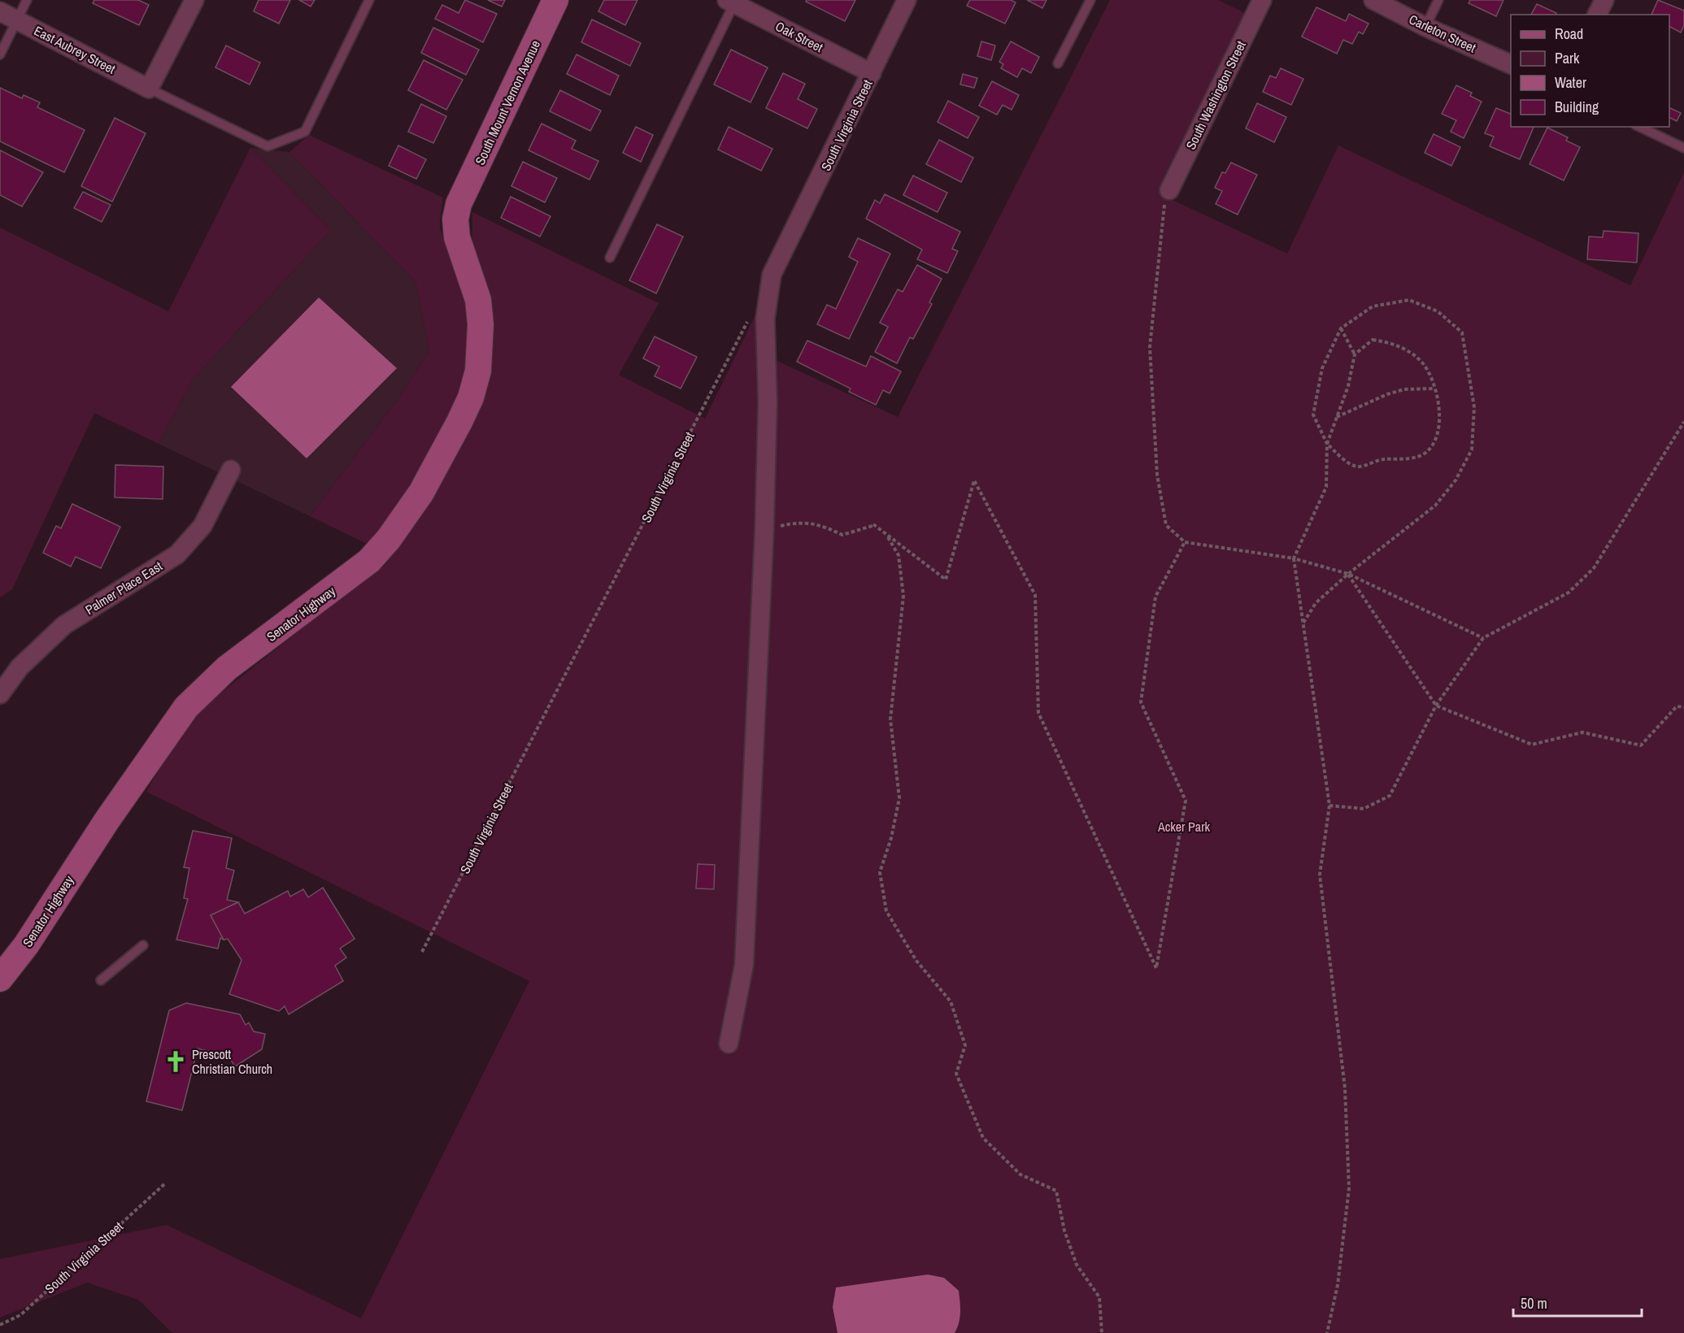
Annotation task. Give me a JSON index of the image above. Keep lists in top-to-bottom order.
{
  "streets": {
    "street": [
      "Carleton Street",
      "Oak Street",
      "East Aubrey Street",
      "South Washington Street",
      "South Mount Vernon Avenue",
      "South Virginia Street",
      "Palmer Place East",
      "Senator Highway"
    ]
  },
  "crossings": [
    ["Oak Street", "South Virginia Street"],
    ["South Mount Vernon Avenue", "Senator Highway"]
  ],
  "parks": ["Acker Park"],
  "places": {
    "church": ["Prescott Christian Church"]
  },
  "legend": [
    "Road",
    "Park",
    "Water",
    "Building"
  ],
  "scale_bar": "50 m"
}
